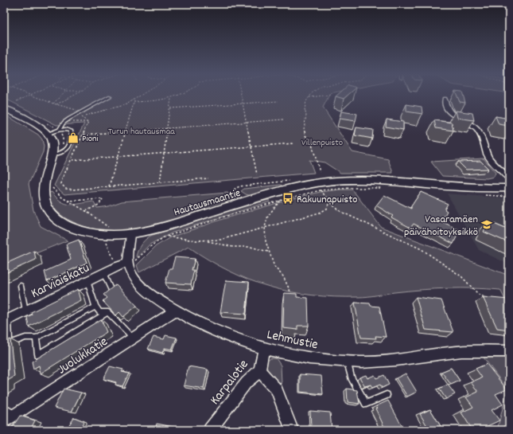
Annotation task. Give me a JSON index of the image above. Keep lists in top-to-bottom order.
{
  "streets": {
    "street": [
      "Hautausmaantie",
      "Karviaiskatu",
      "Lehmustie",
      "Juolukkatie",
      "Karpalotie"
    ]
  },
  "crossings": [
    ["Hautausmaantie", "Lehmustie"],
    ["Karviaiskatu", "Lehmustie"],
    ["Lehmustie", "Juolukkatie"],
    ["Lehmustie", "Karpalotie"]
  ],
  "parks": ["Turun hautausmaa", "Villenpuisto"],
  "places": {
    "shop": ["Pioni"],
    "bus stop": ["Rakuunapuisto"],
    "school or university": ["Vasaramäen päivähoitoyksikkö"]
  }
}
